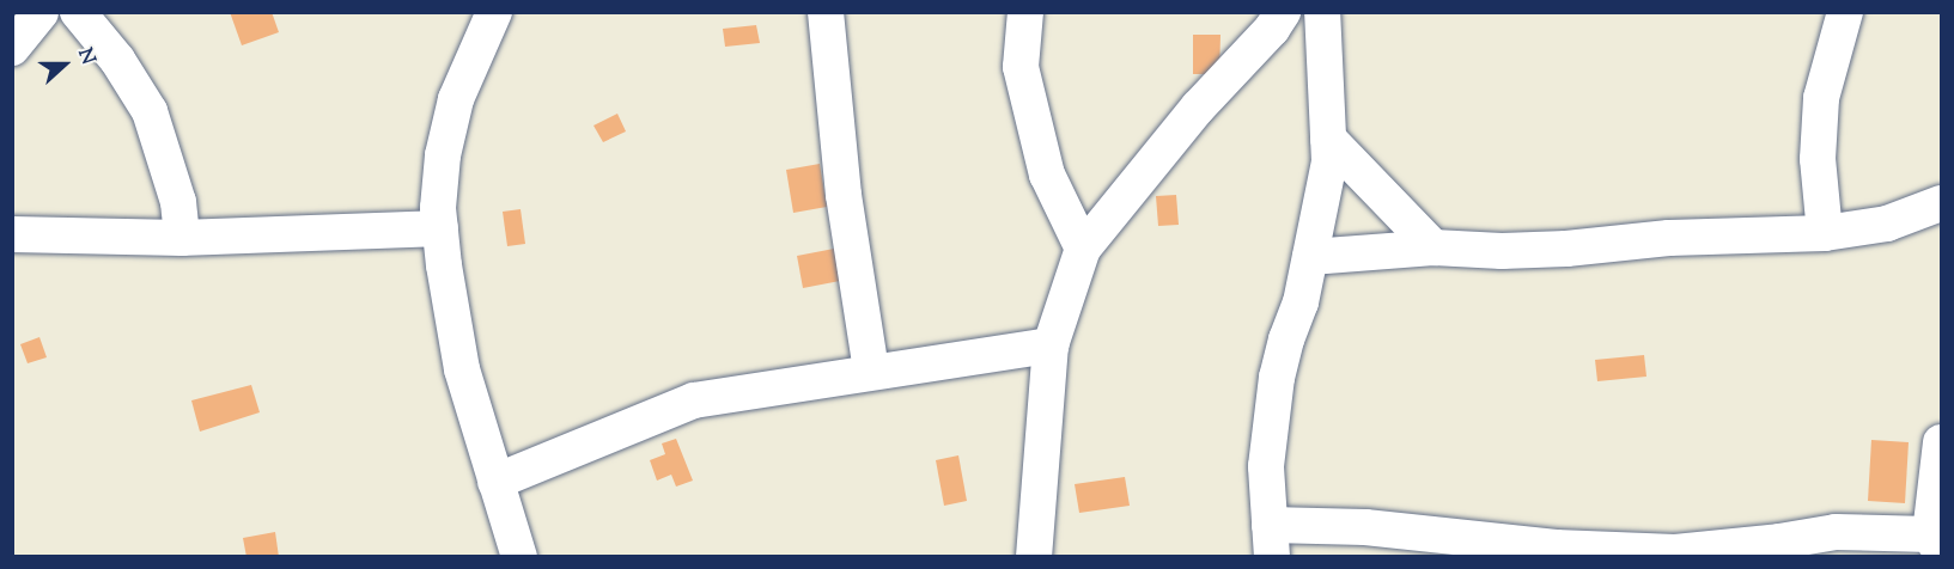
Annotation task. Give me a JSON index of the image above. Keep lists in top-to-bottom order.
{
  "north": "right"
}
